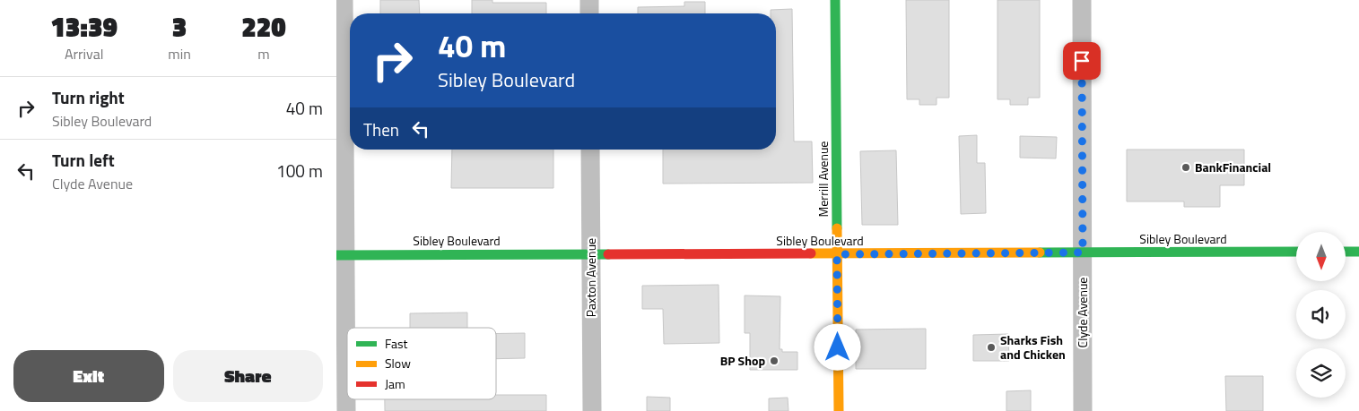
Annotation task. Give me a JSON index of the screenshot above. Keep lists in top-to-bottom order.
{
  "streets": {
    "main road": ["Merrill Avenue", "Sibley Boulevard"],
    "street": ["Paxton Avenue", "Clyde Avenue"]
  },
  "crossings": [
    ["Merrill Avenue", "Sibley Boulevard"],
    ["Sibley Boulevard", "Paxton Avenue"],
    ["Sibley Boulevard", "Clyde Avenue"]
  ],
  "places": ["BankFinancial", "Sharks Fish and Chicken", "BP Shop"],
  "legend": ["Fast", "Slow", "Jam"],
  "north": "bottom",
  "page": {
    "eta": [
      "13:39",
      "Arrival",
      "3",
      "min",
      "220",
      "m"
    ],
    "turn": ["40 m", "Sibley Boulevard"],
    "list": [
      {
        "name": "Turn right",
        "note": "Sibley Boulevard",
        "value": "40 m"
      },
      {
        "name": "Turn left",
        "note": "Clyde Avenue",
        "value": "100 m"
      }
    ],
    "then": "Then",
    "buttons": ["Exit", "Share"]
  }
}
